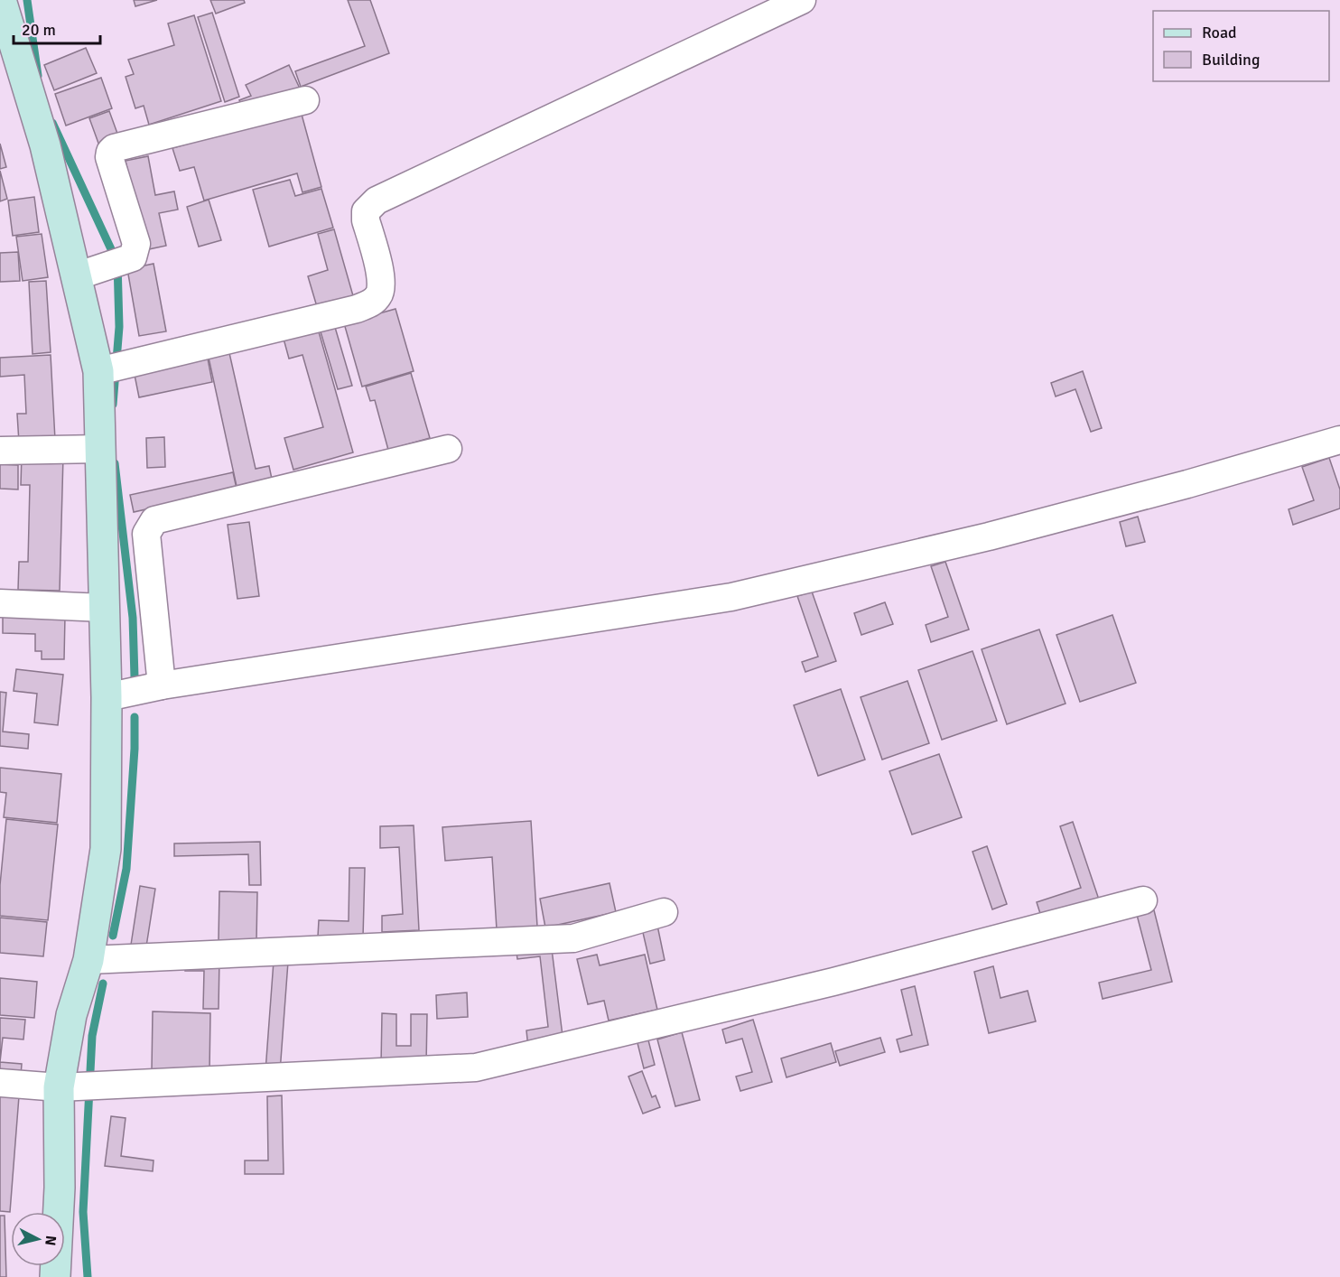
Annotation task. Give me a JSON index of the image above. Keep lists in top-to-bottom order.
{
  "legend": ["Road", "Building"],
  "scale_bar": "20 m",
  "north": "right"
}
